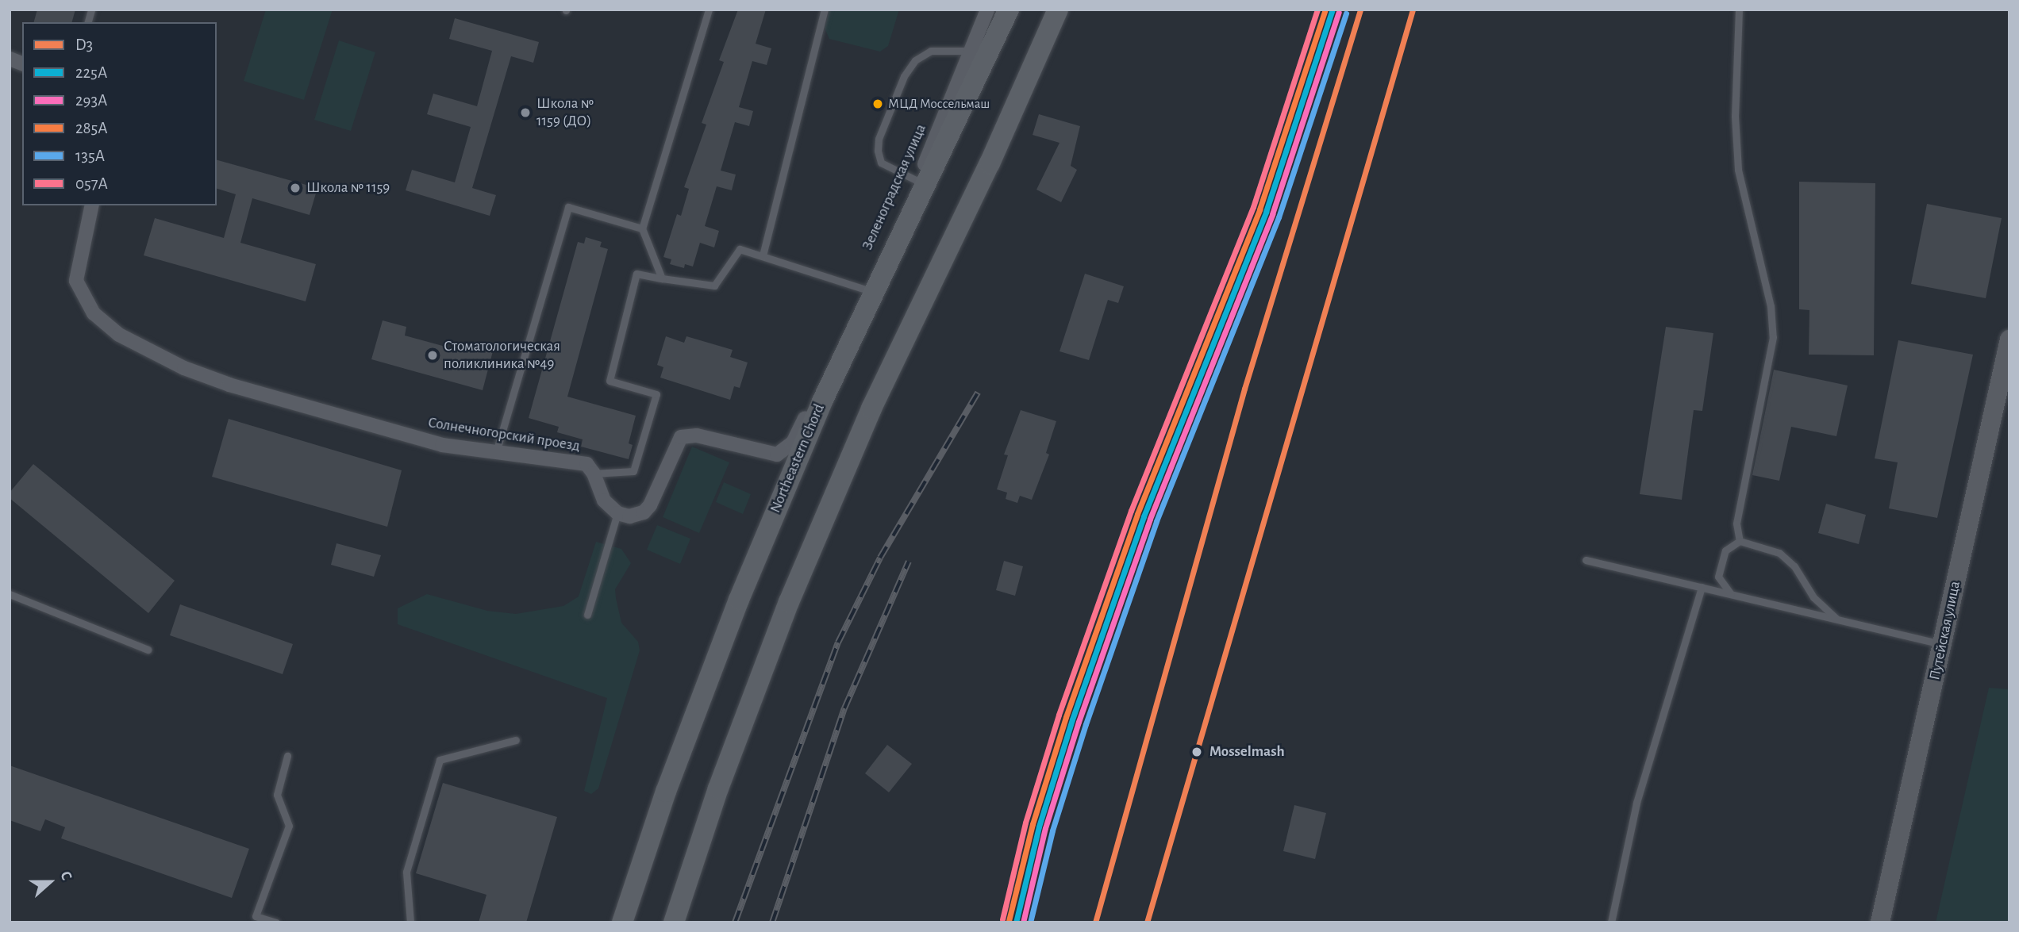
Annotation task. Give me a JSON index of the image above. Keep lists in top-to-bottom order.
{
  "streets": {
    "main road": ["Northeastern Chord"],
    "street": ["Зеленоградская улица", "Солнечногорский проезд", "Путейская улица"]
  },
  "places": [
    "МЦД Моссельмаш",
    "Школа № 1159 (ДО)",
    "Школа № 1159",
    "Стоматологическая поликлиника №49",
    "Mosselmash"
  ],
  "lines": [
    "transit line D3",
    "transit line 225А",
    "transit line 285А",
    "transit line 057А",
    "transit line 293А",
    "transit line 135А"
  ],
  "legend": [
    "D3",
    "225А",
    "293А",
    "285А",
    "135А",
    "057А"
  ],
  "north": "right"
}
